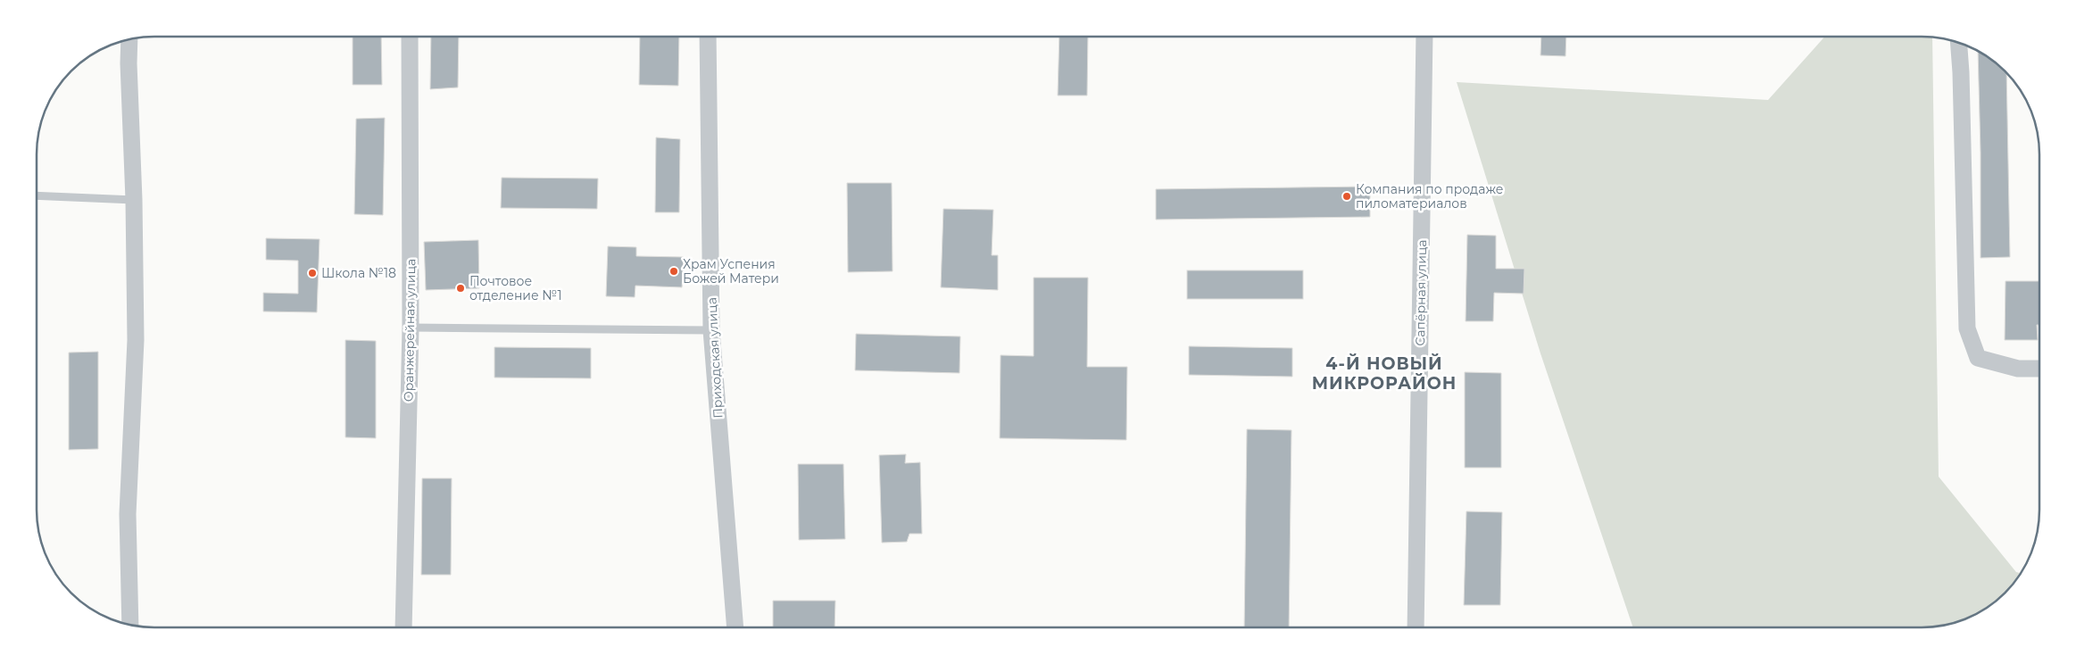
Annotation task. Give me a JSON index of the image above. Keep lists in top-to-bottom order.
{
  "streets": {
    "street": ["Сапёрная улица", "Оранжерейная улица", "Приходская улица"]
  },
  "districts": ["4-Й НОВЫЙ МИКРОРАЙОН"],
  "places": [
    "Компания по продаже пиломатериалов",
    "Храм Успения Божей Матери",
    "Школа №18",
    "Почтовое отделение №1"
  ]
}
